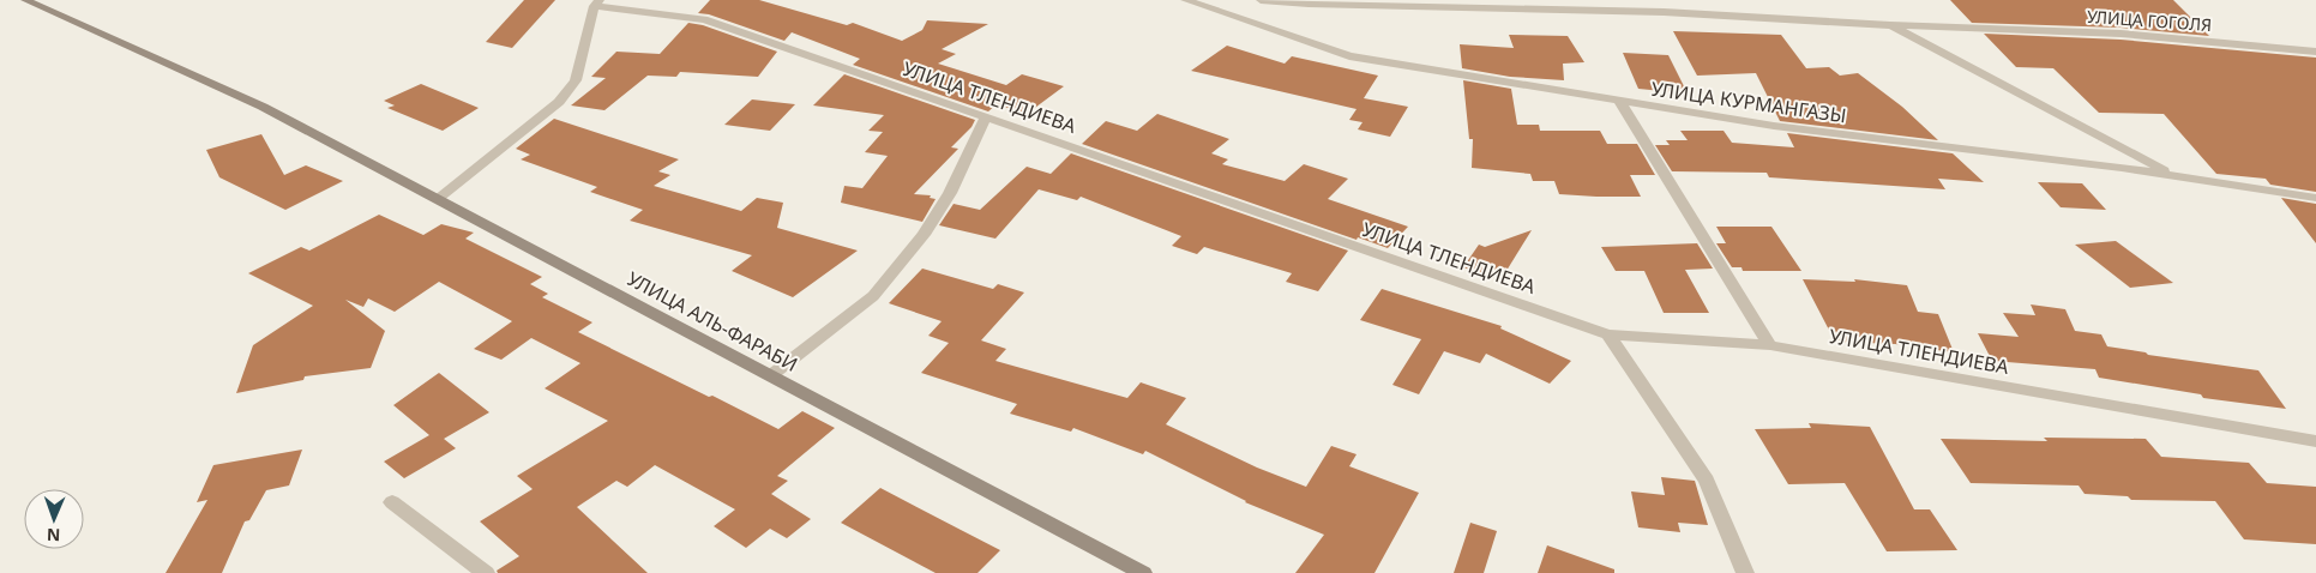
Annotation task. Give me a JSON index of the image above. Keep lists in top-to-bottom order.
{
  "streets": {
    "main road": ["УЛИЦА АЛЬ-ФАРАБИ"],
    "street": ["УЛИЦА ГОГОЛЯ", "УЛИЦА ТЛЕНДИЕВА", "УЛИЦА КУРМАНГАЗЫ"]
  },
  "north": "bottom"
}
